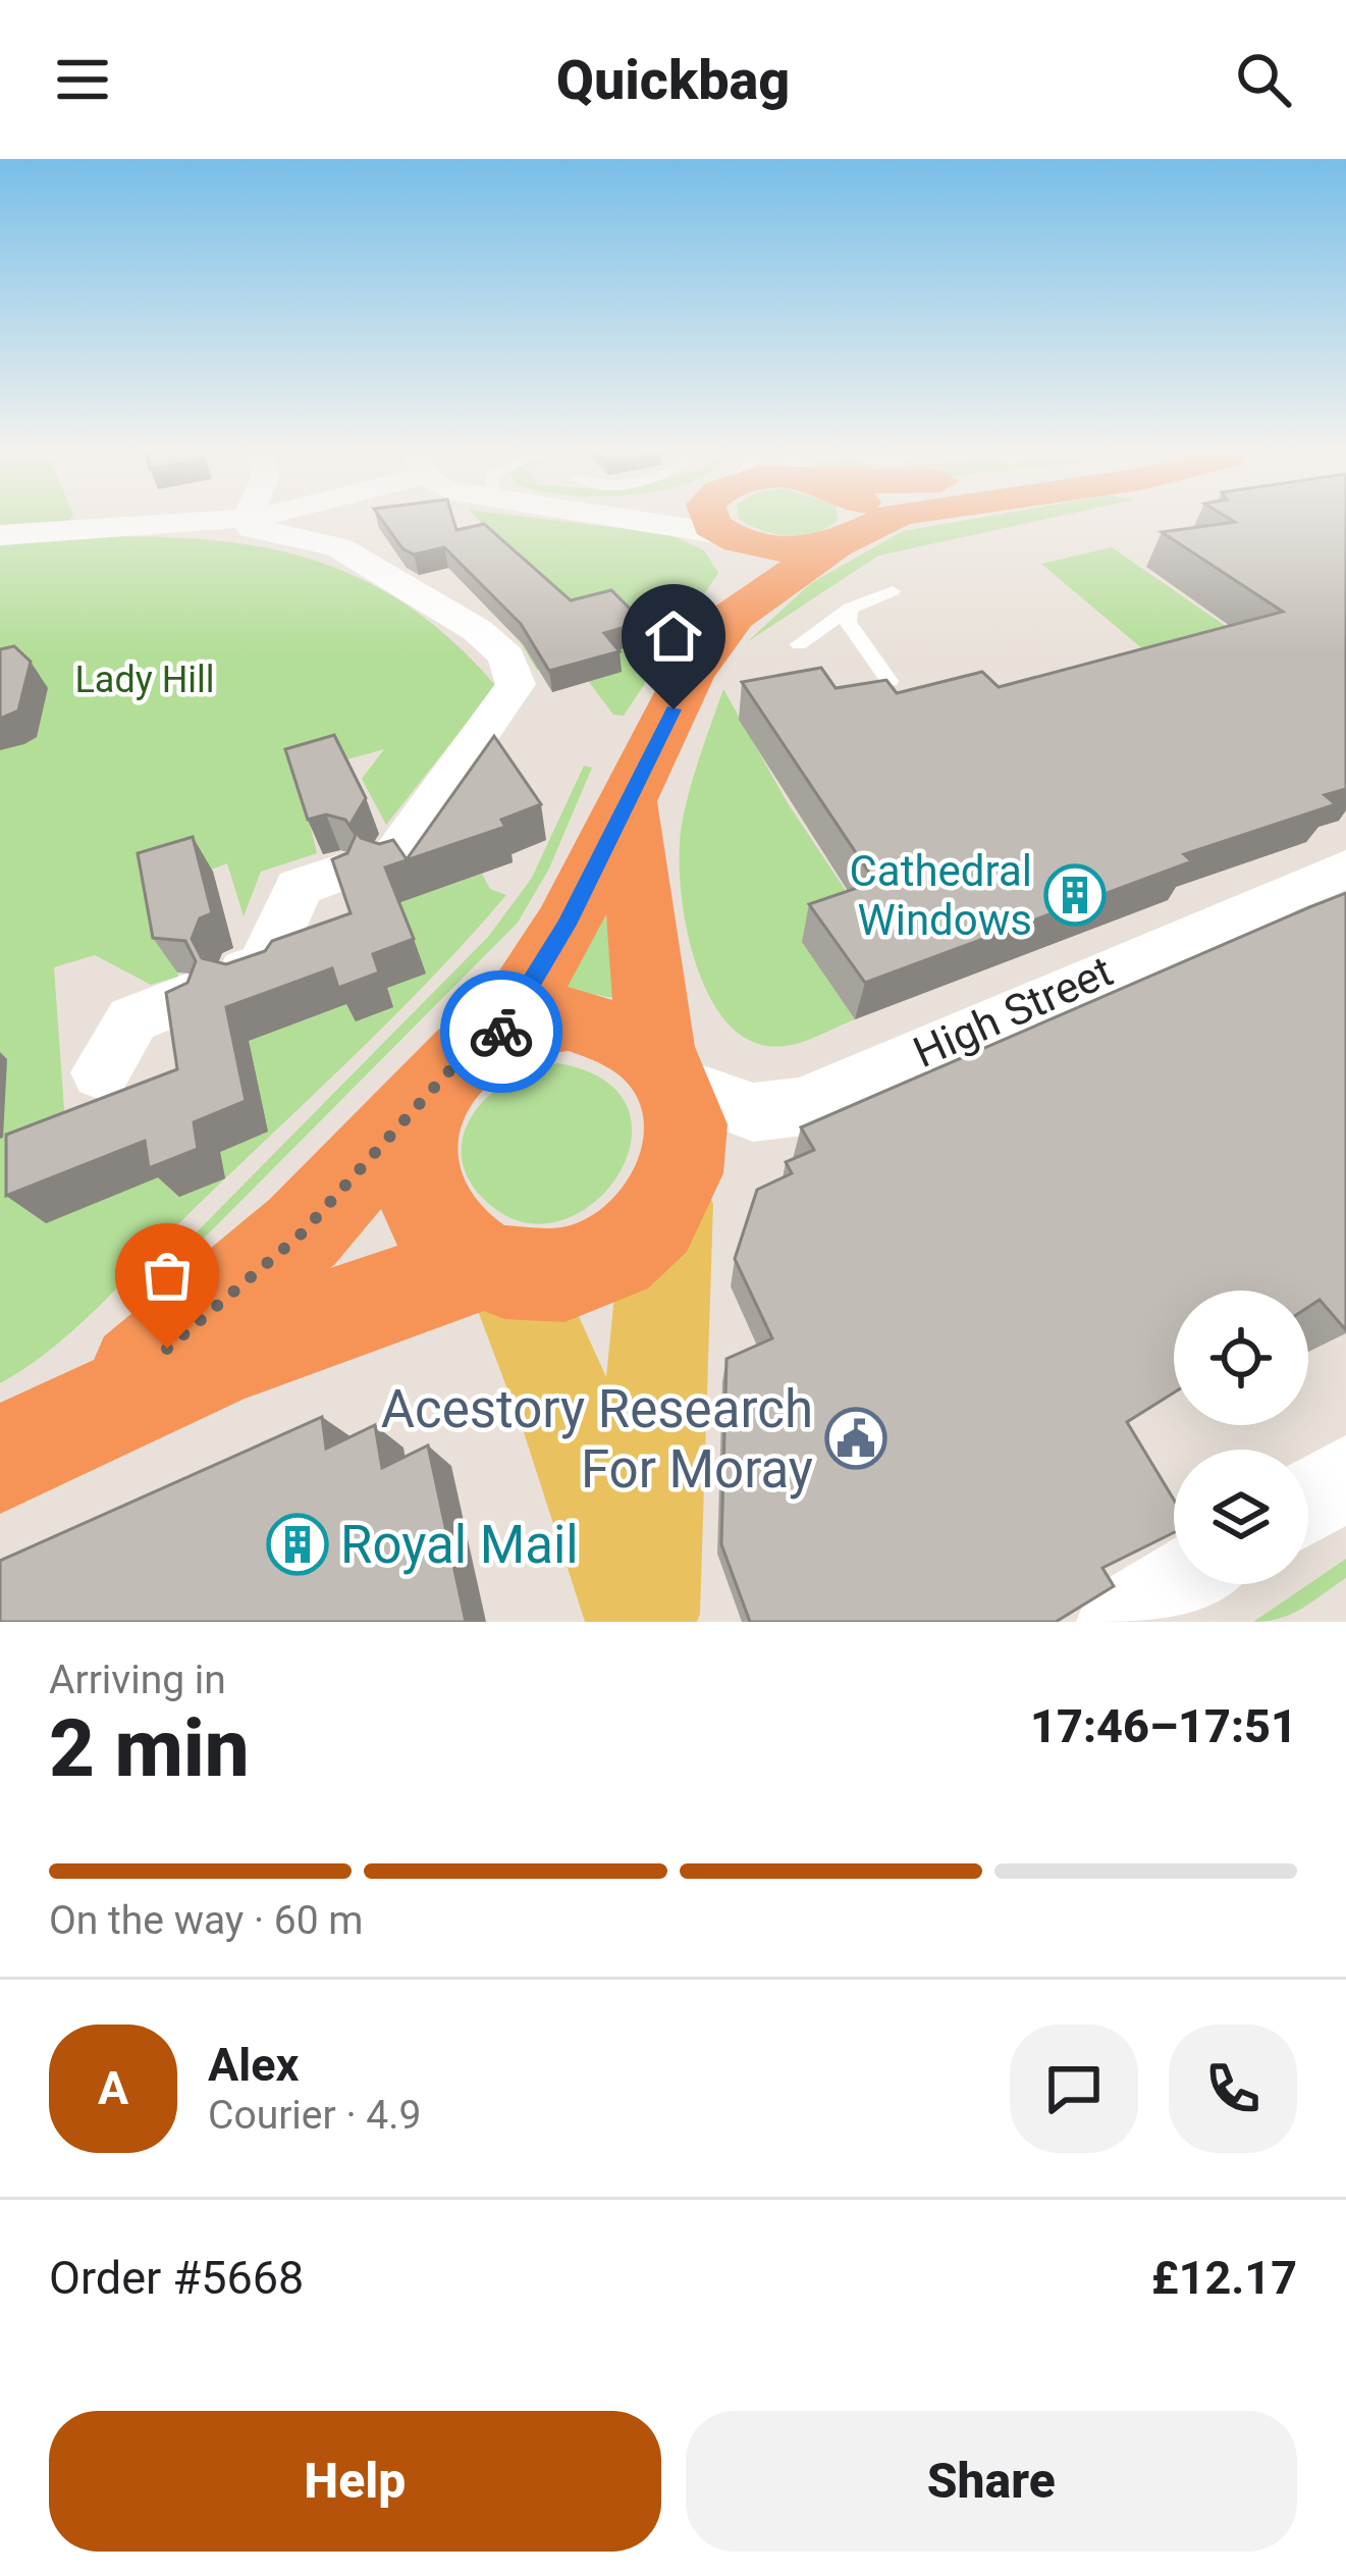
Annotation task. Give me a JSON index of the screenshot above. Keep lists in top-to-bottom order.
{
  "streets": {
    "street": ["High Street"]
  },
  "parks": ["Lady Hill"],
  "places": {
    "building": ["Cathedral Windows", "Royal Mail"],
    "public building": ["Acestory Research For Moray"]
  },
  "page": {
    "header": "Quickbag",
    "heading": ["2 min", "Arriving in", "17:46–17:51"],
    "panel": [
      "Alex",
      "Courier · 4.9",
      "Order #5668",
      "£12.17"
    ],
    "bar": "On the way · 60 m",
    "round": "A",
    "buttons": ["Help", "Share"]
  }
}
